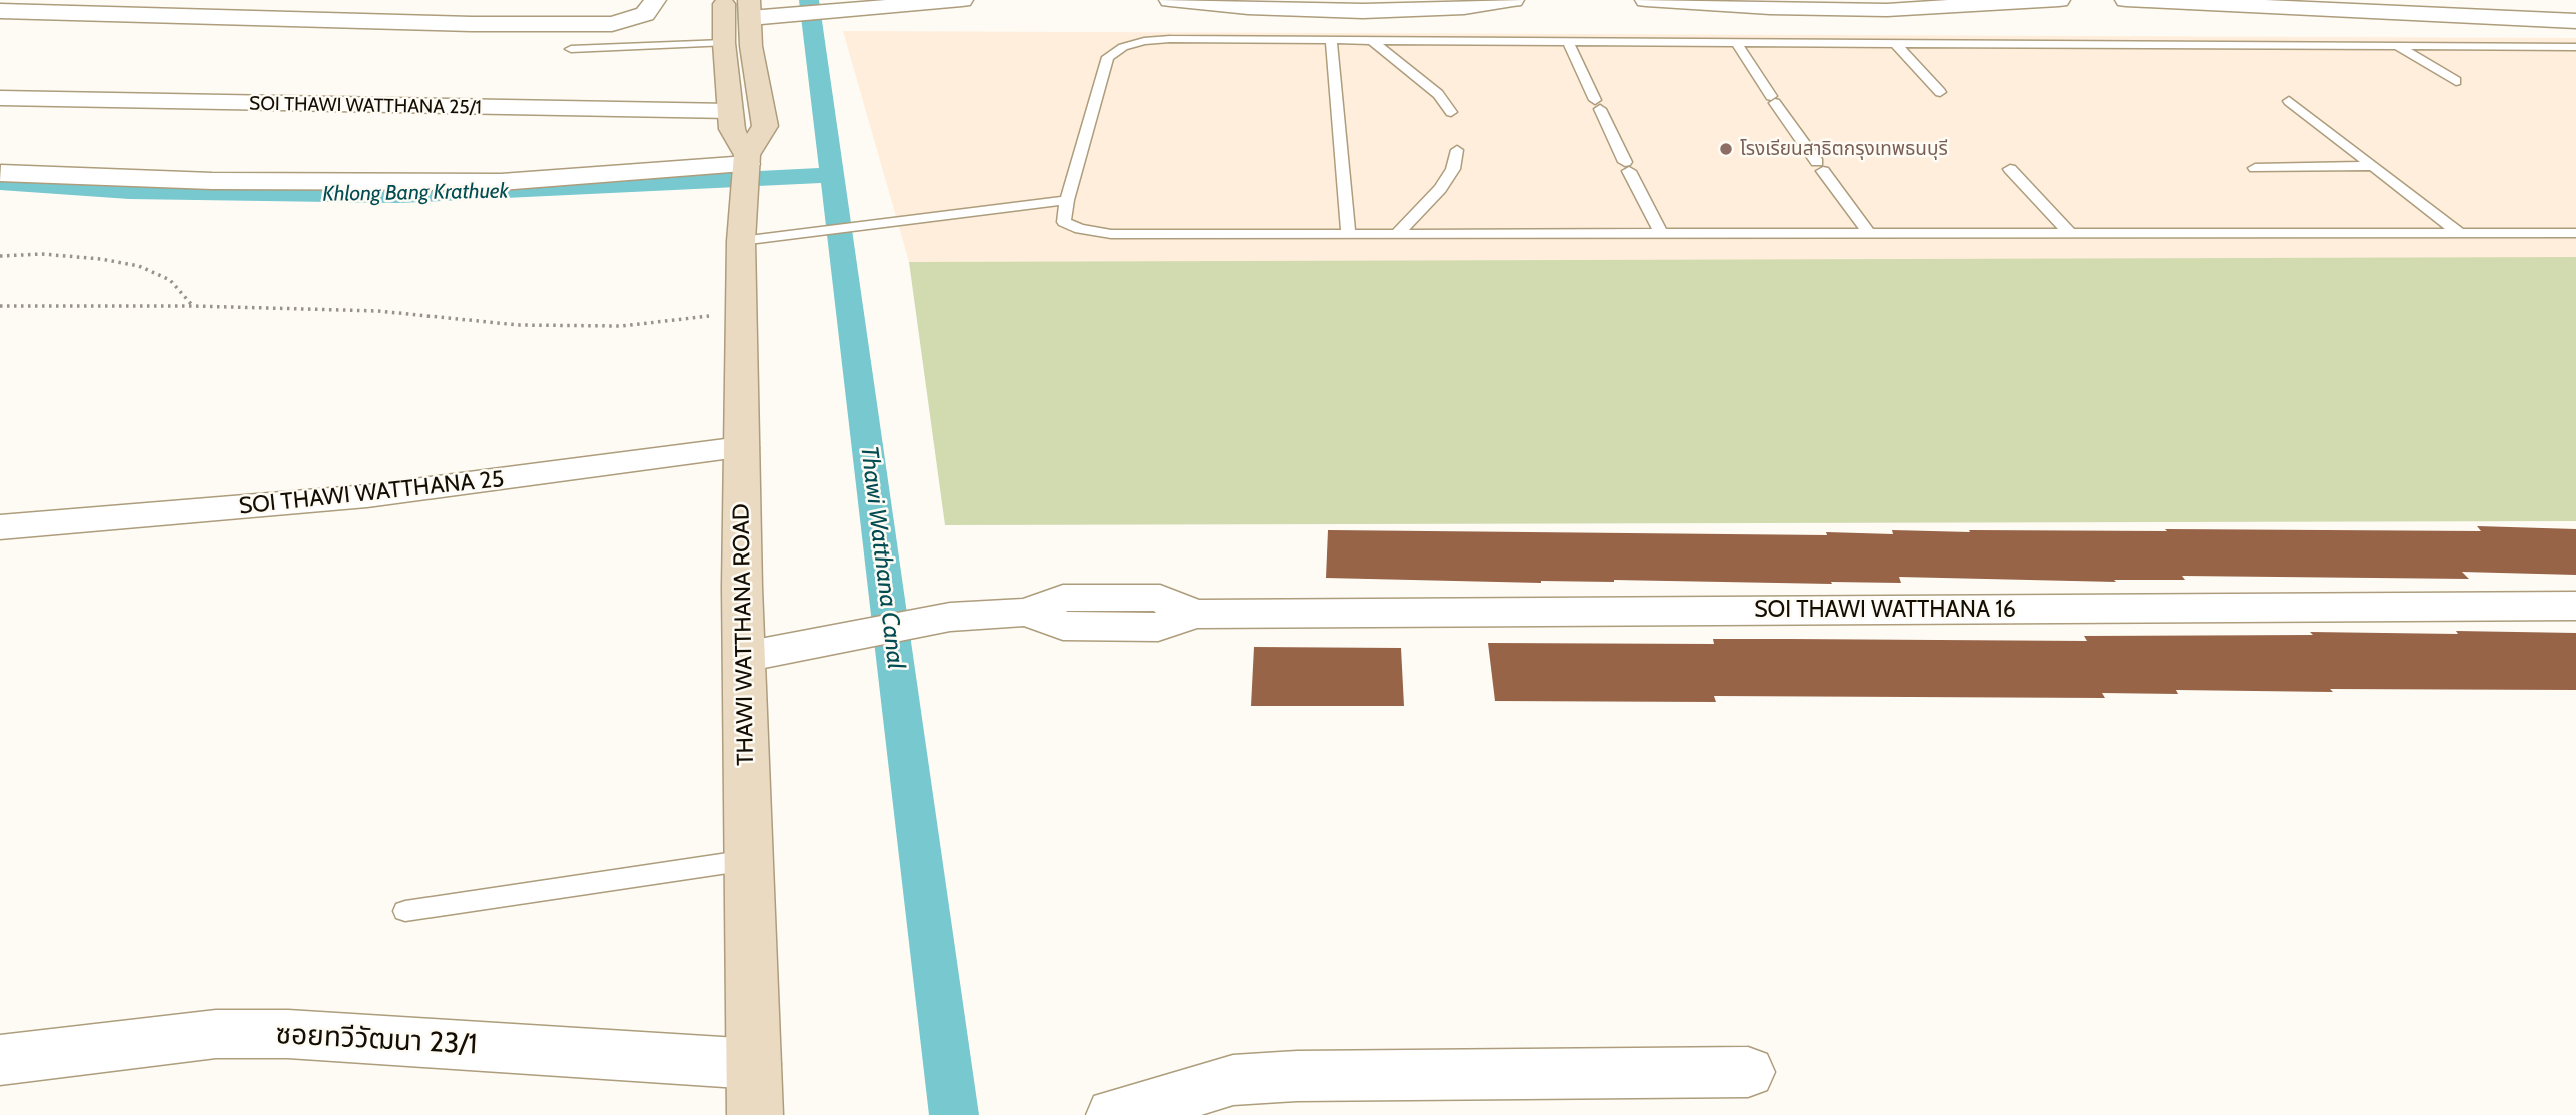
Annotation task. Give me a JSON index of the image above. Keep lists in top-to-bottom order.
{
  "streets": {
    "main road": ["THAWI WATTHANA ROAD"],
    "street": [
      "SOI THAWI WATTHANA 25/1",
      "SOI THAWI WATTHANA 25",
      "SOI THAWI WATTHANA 16",
      "ซอยทวีวัฒนา 23/1"
    ]
  },
  "crossings": [
    ["SOI THAWI WATTHANA 25", "THAWI WATTHANA ROAD"],
    ["SOI THAWI WATTHANA 16", "THAWI WATTHANA ROAD"],
    ["THAWI WATTHANA ROAD", "ซอยทวีวัฒนา 23/1"]
  ],
  "water": ["Khlong Bang Krathuek", "Thawi Watthana Canal"],
  "places": ["โรงเรียนสาธิตกรุงเทพธนบุรี"]
}
